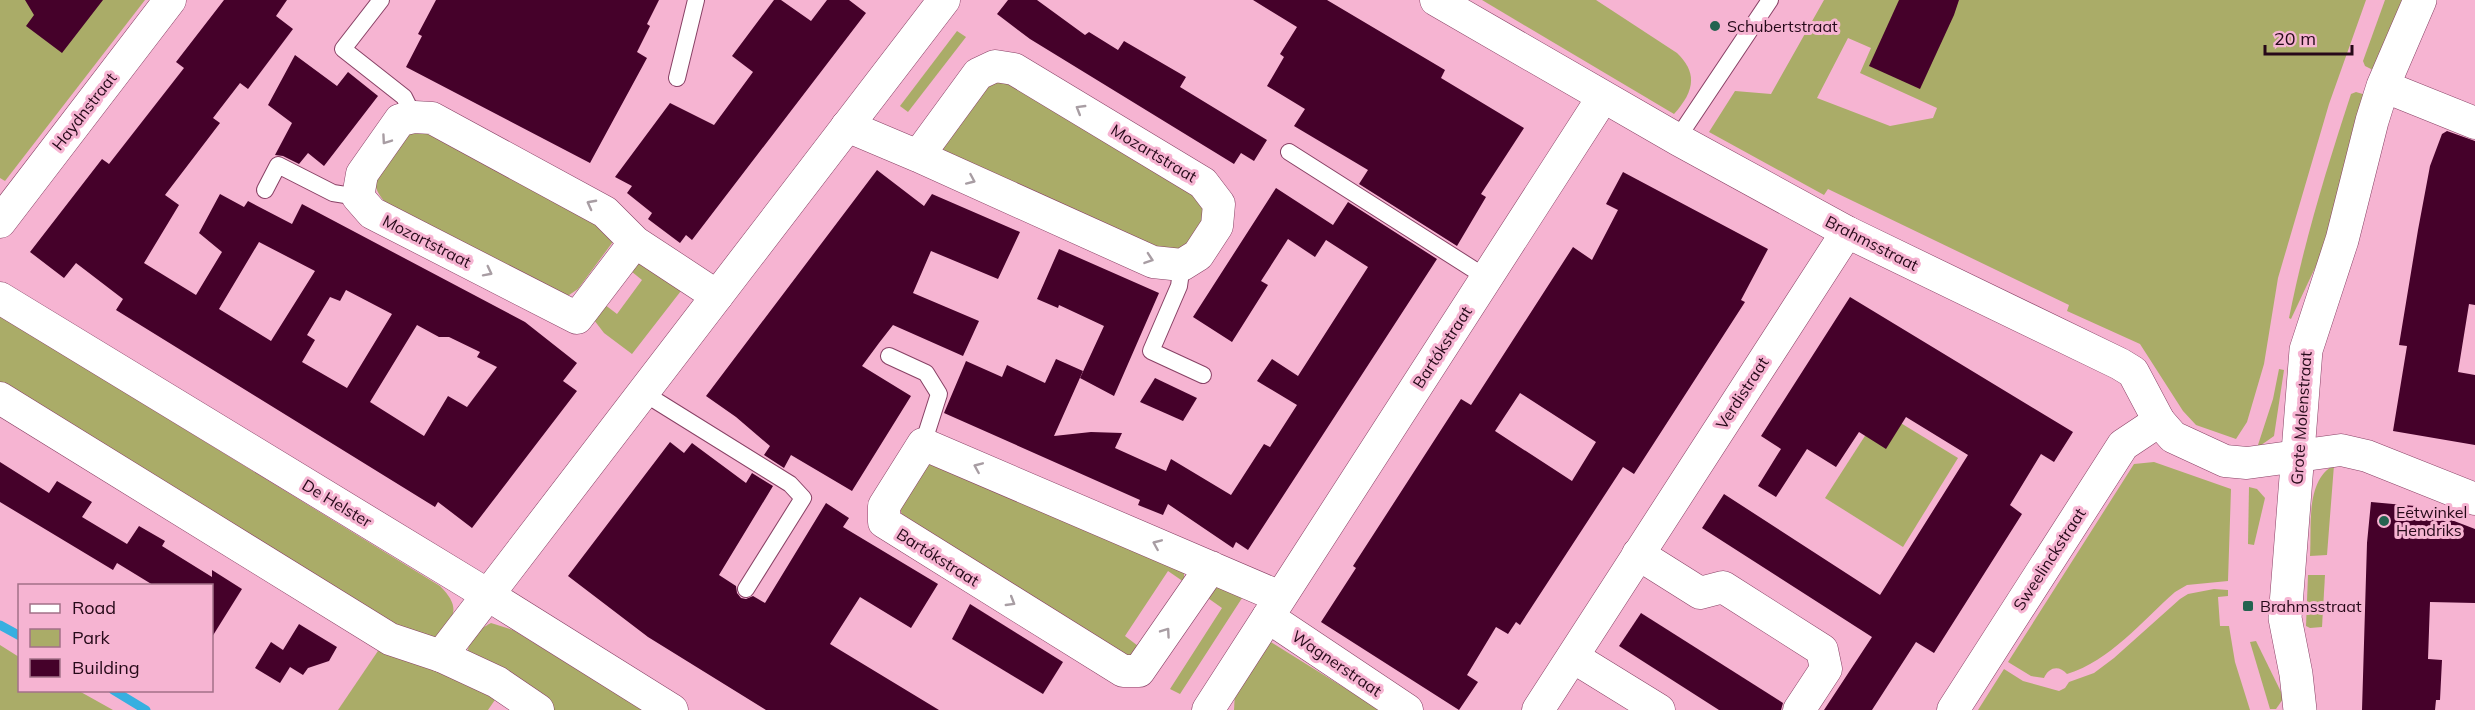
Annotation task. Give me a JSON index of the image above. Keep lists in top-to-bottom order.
{
  "streets": {
    "street": [
      "Haydnstraat",
      "Mozartstraat",
      "Brahmsstraat",
      "Bartókstraat",
      "Verdistraat",
      "Grote Molenstraat",
      "De Helster",
      "Sweelinckstraat",
      "Wagnerstraat"
    ]
  },
  "crossings": [
    ["Brahmsstraat", "Bartókstraat"],
    ["Brahmsstraat", "Verdistraat"],
    ["Brahmsstraat", "Grote Molenstraat"],
    ["Brahmsstraat", "Sweelinckstraat"],
    ["Bartókstraat", "Wagnerstraat"]
  ],
  "places": {
    "other": ["Schubertstraat", "Eetwinkel Hendriks"],
    "transit": ["Brahmsstraat"]
  },
  "legend": ["Road", "Park", "Building"],
  "scale_bar": "20 m"
}
